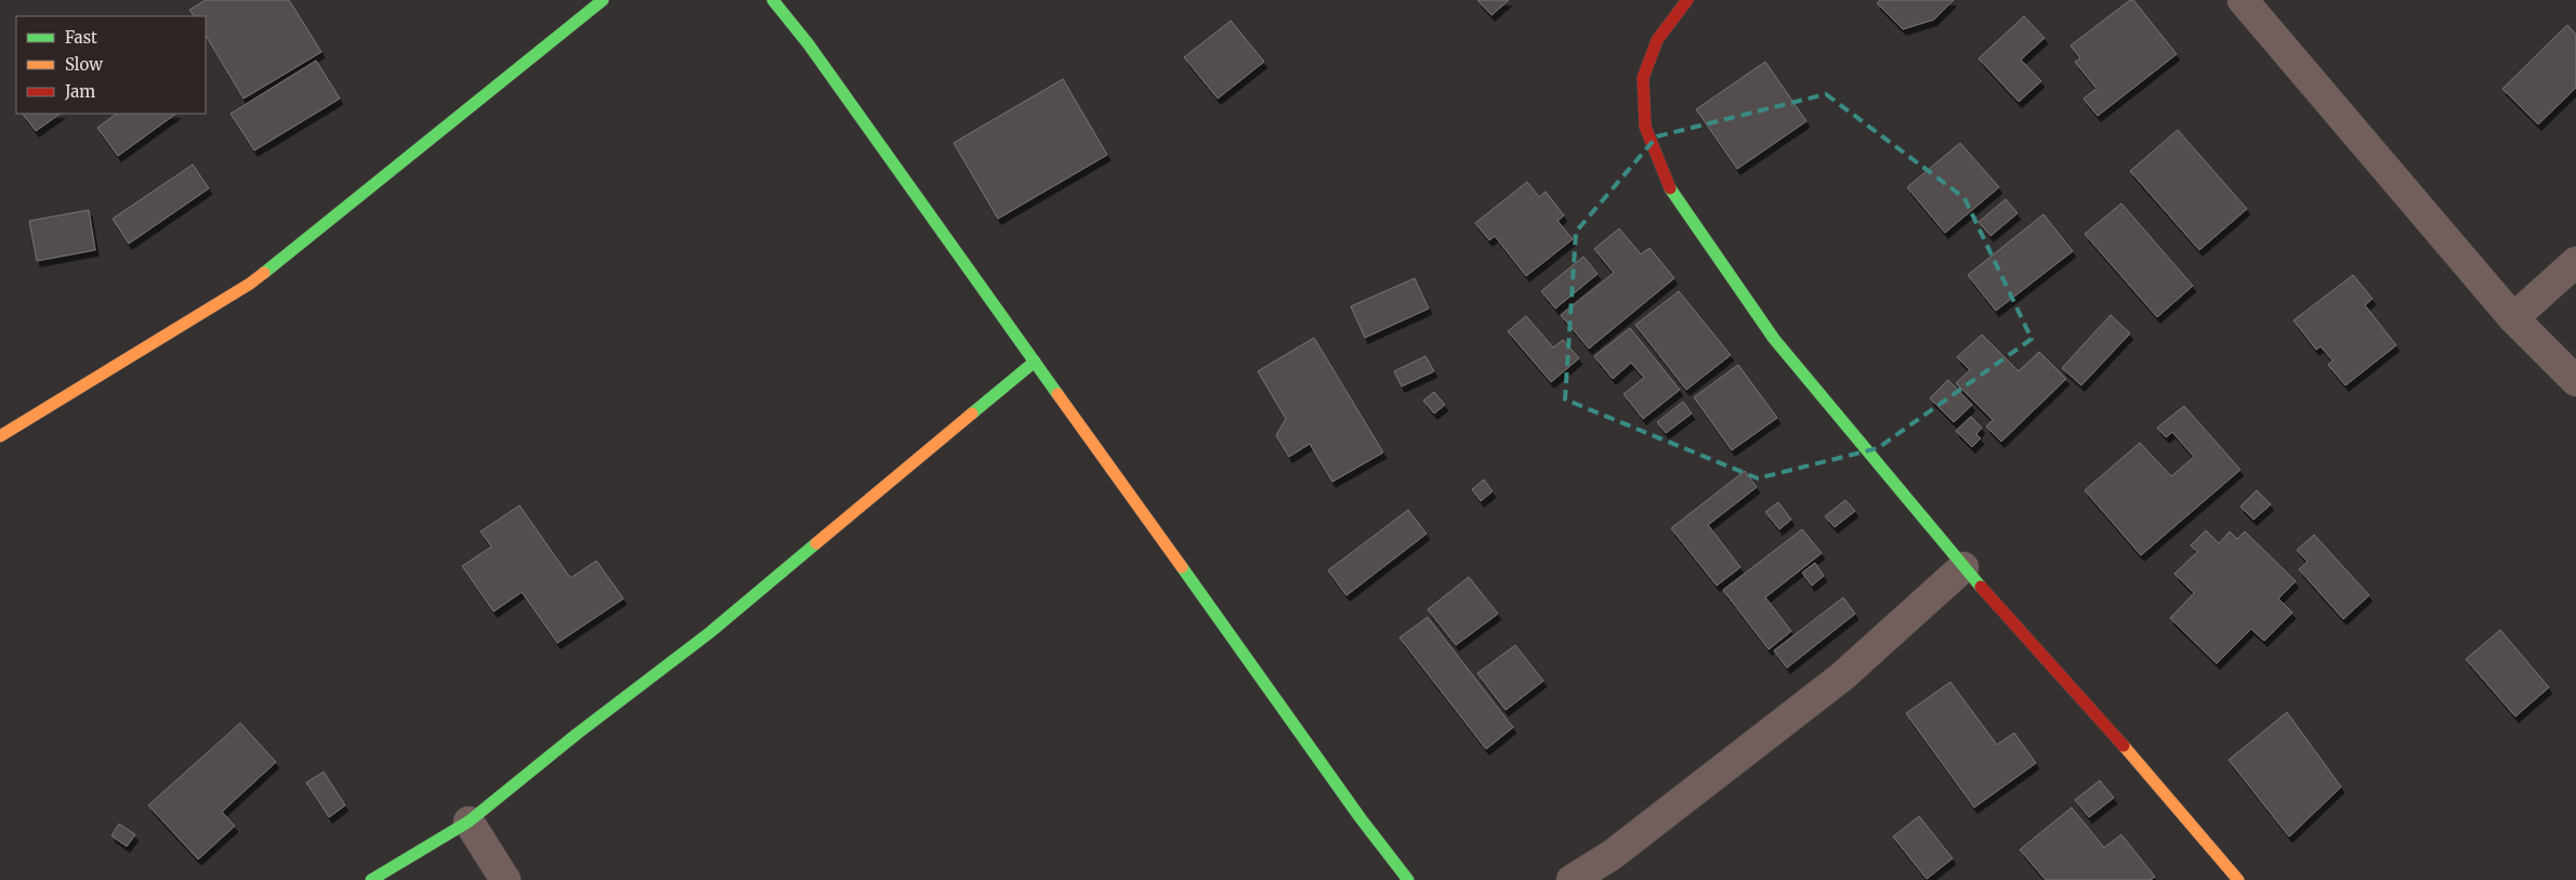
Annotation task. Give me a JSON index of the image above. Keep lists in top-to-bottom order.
{
  "legend": ["Fast", "Slow", "Jam"]
}
